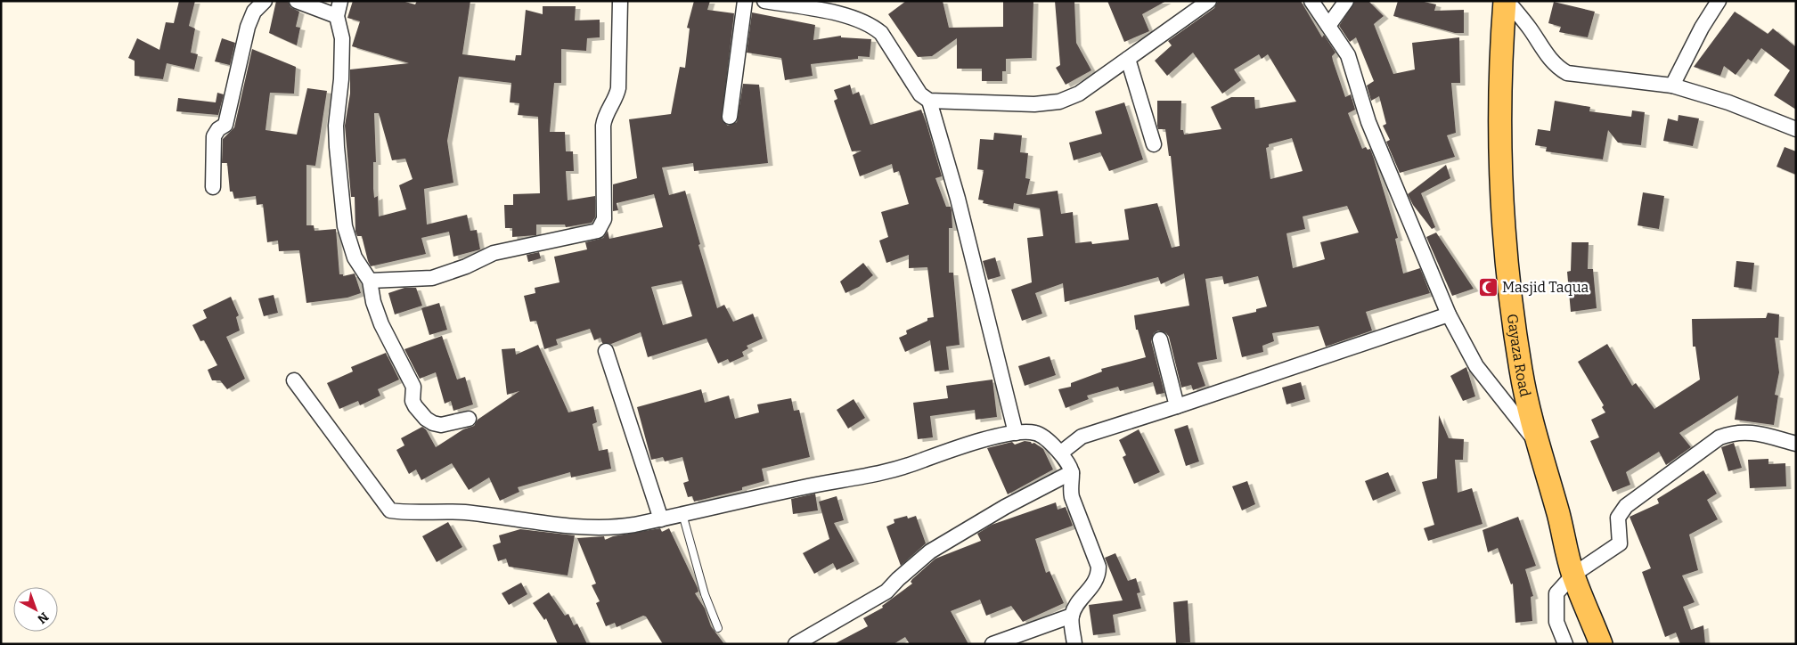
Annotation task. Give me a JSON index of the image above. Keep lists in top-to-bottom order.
{
  "streets": {
    "main road": ["Gayaza Road"]
  },
  "places": {
    "mosque": ["Masjid Taqua"]
  },
  "north": "bottom right"
}
